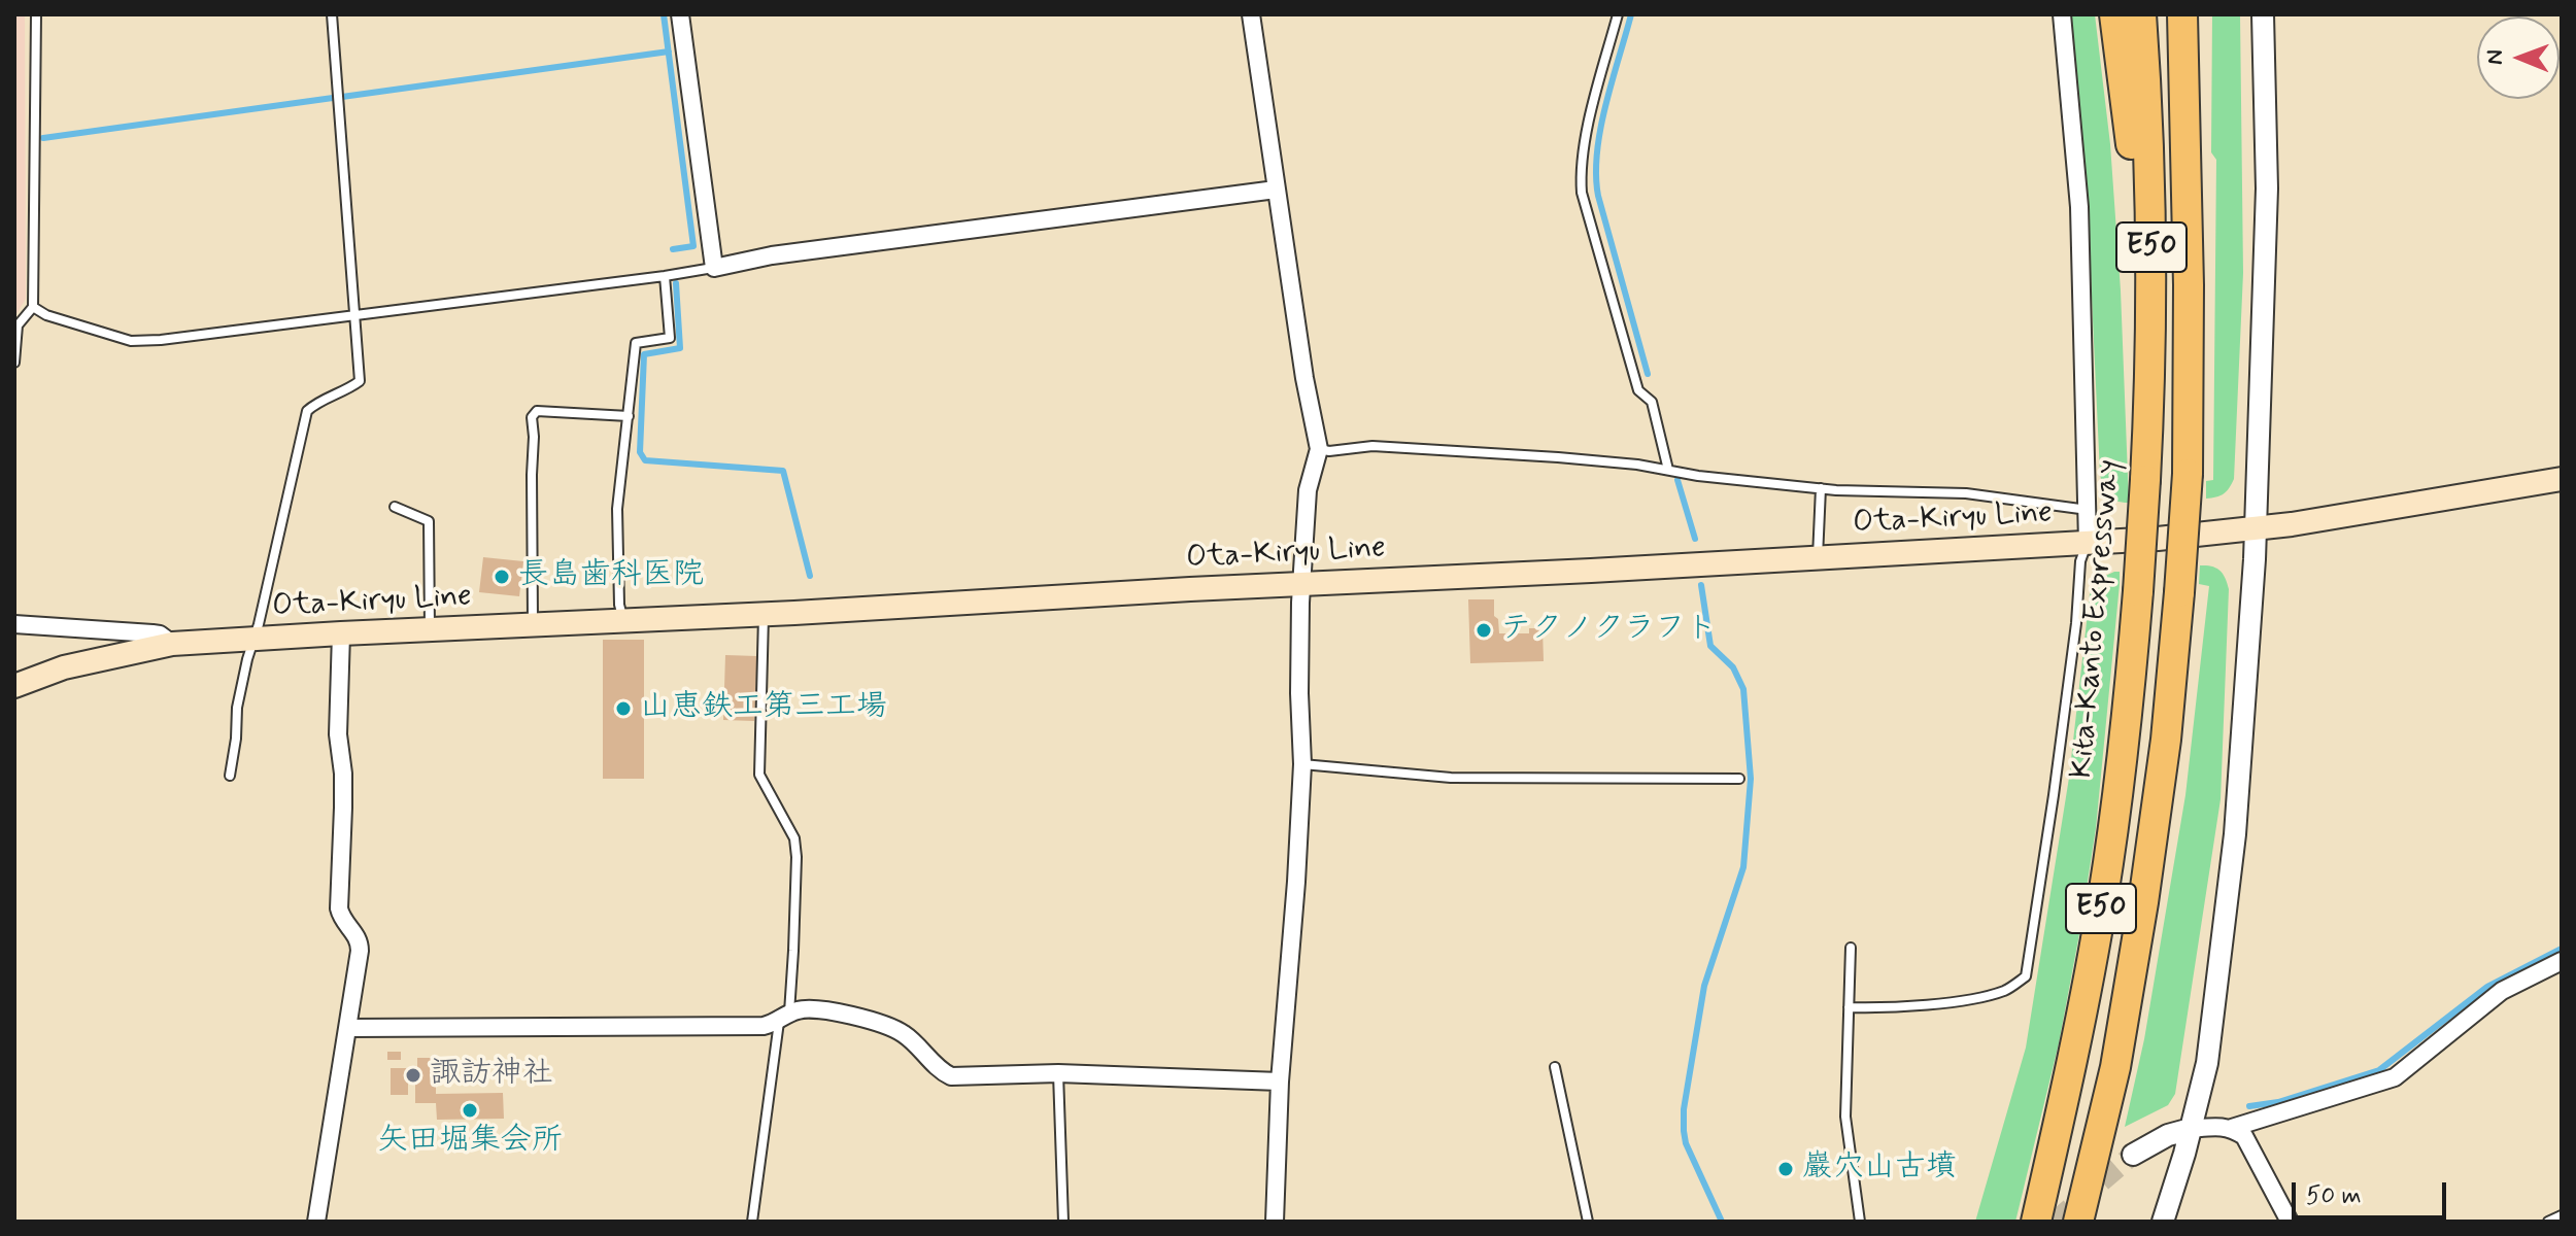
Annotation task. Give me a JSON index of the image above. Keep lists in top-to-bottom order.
{
  "streets": {
    "highway": ["E50", "Kita-Kanto Expressway"],
    "main road": ["Ota-Kiryu Line"]
  },
  "places": [
    "長島歯科医院",
    "テクノクラフト",
    "山恵鉄工第三工場",
    "諏訪神社",
    "矢田堀集会所",
    "巖穴山古墳"
  ],
  "scale_bar": "50 m",
  "north": "left"
}
